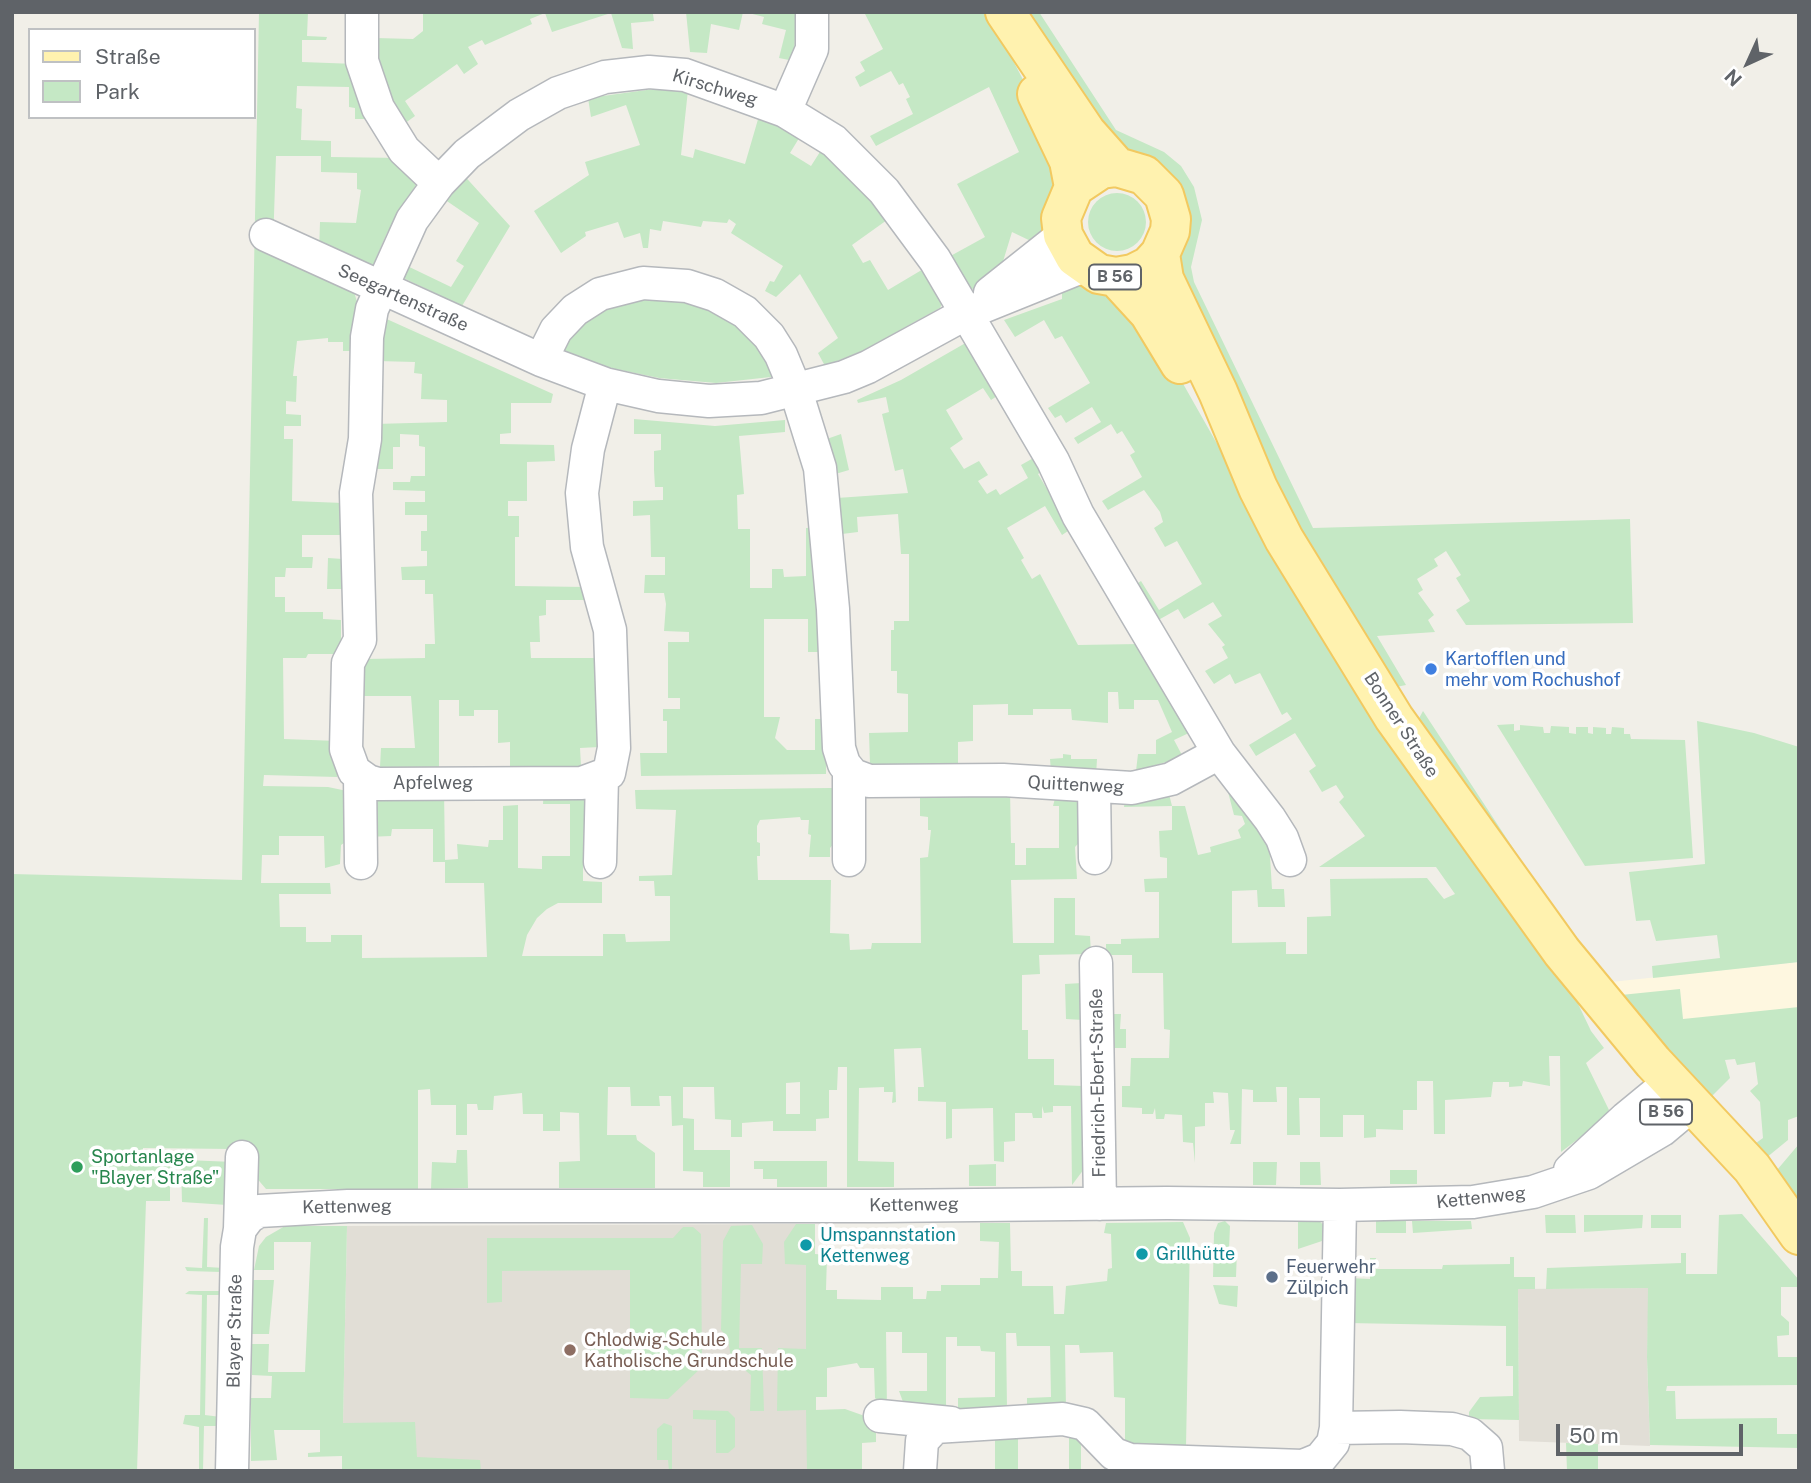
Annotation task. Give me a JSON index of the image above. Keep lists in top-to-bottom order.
{
  "streets": {
    "main road": ["B 56", "Bonner Straße"],
    "street": [
      "Kirschweg",
      "Seegartenstraße",
      "Apfelweg",
      "Quittenweg",
      "Friedrich-Ebert-Straße",
      "Kettenweg",
      "Blayer Straße"
    ]
  },
  "crossings": [
    ["Kirschweg", "Seegartenstraße"],
    ["B 56", "Seegartenstraße"],
    ["B 56", "Bonner Straße"],
    ["Seegartenstraße", "Bonner Straße"],
    ["Bonner Straße", "Kettenweg"],
    ["Friedrich-Ebert-Straße", "Kettenweg"],
    ["Kettenweg", "Blayer Straße"]
  ],
  "places": [
    "Kartofflen und mehr vom Rochushof",
    "Sportanlage \"Blayer Straße\"",
    "Umspannstation Kettenweg",
    "Grillhütte",
    "Feuerwehr Zülpich",
    "Chlodwig-Schule Katholische Grundschule"
  ],
  "legend": ["Straße", "Park"],
  "scale_bar": "50 m",
  "north": "bottom left"
}
